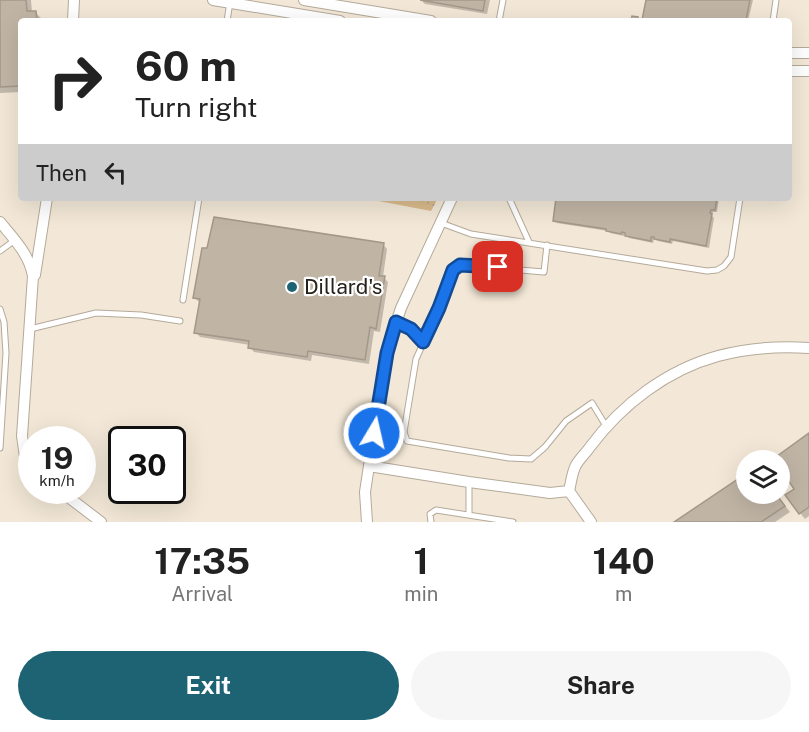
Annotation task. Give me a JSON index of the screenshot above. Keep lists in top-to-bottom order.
{
  "places": ["Dillard's"],
  "page": {
    "turn": ["60 m", "Turn right"],
    "then": "Then",
    "speed": "19 km/h",
    "limit": "30",
    "eta": [
      "17:35",
      "Arrival",
      "1",
      "min",
      "140",
      "m"
    ],
    "buttons": ["Exit", "Share"]
  }
}
